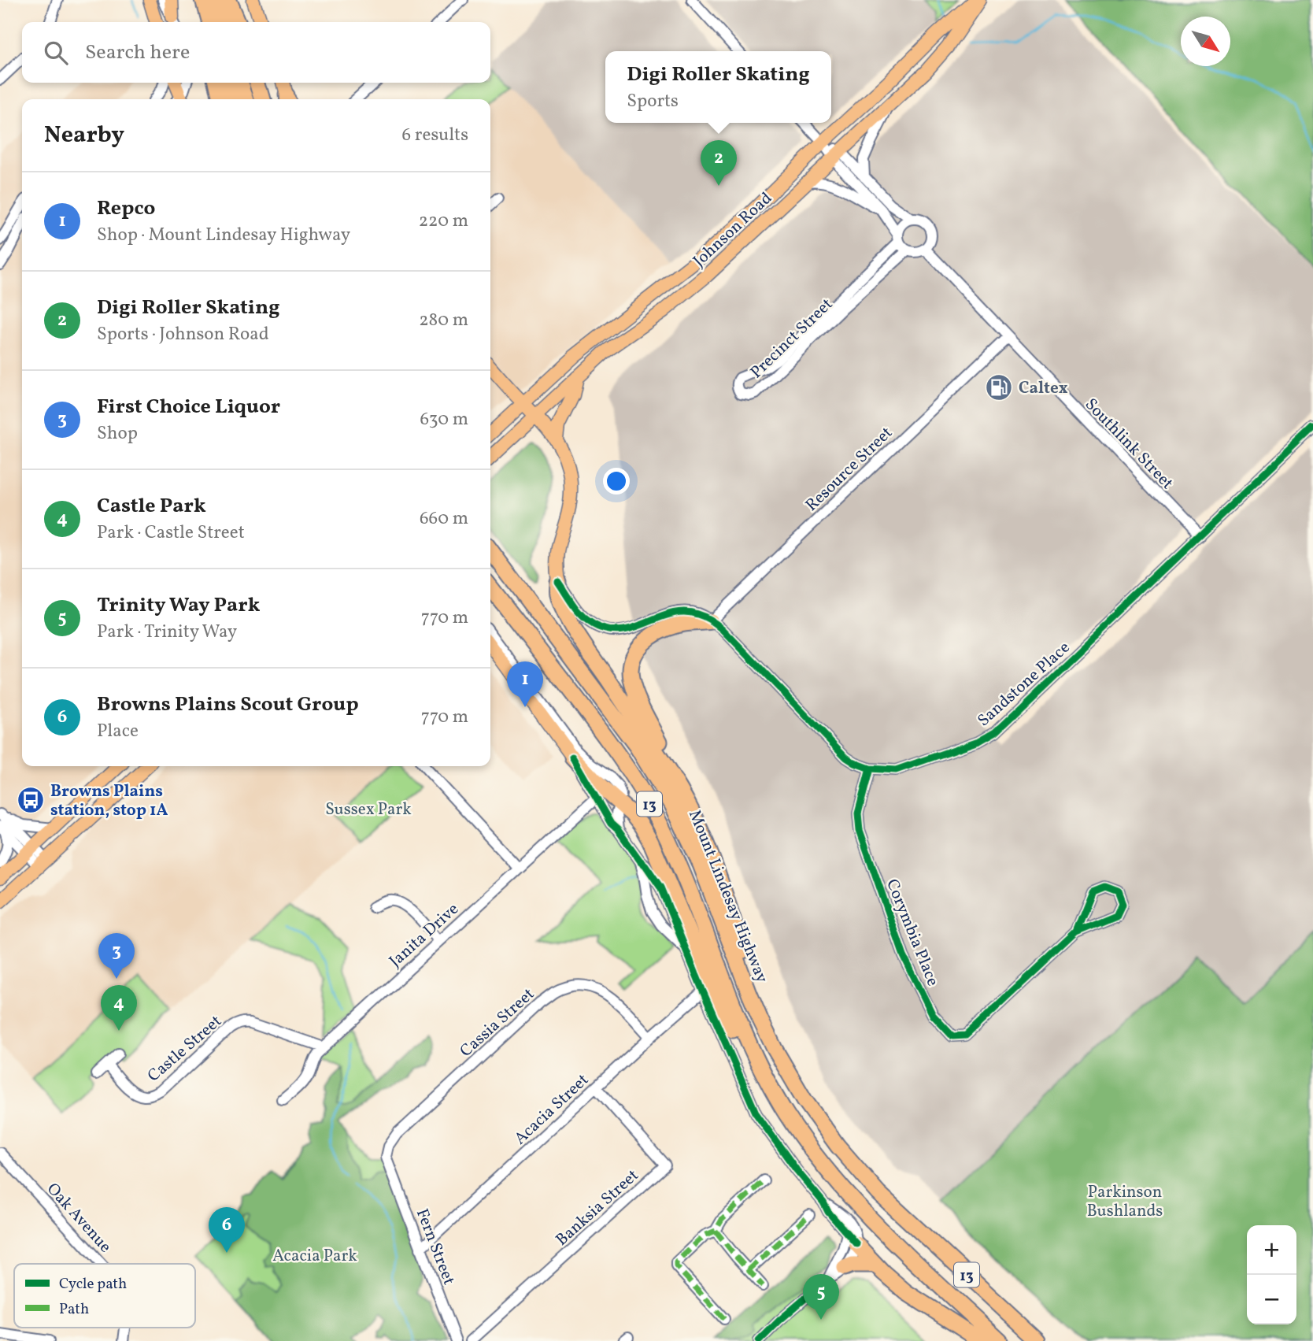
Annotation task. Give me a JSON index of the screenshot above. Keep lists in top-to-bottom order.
{
  "streets": {
    "highway": ["13", "Mount Lindesay Highway"],
    "main road": ["Johnson Road"],
    "street": [
      "Precinct Street",
      "Southlink Street",
      "Resource Street",
      "Sandstone Place",
      "Corymbia Place",
      "Janita Drive",
      "Cassia Street",
      "Castle Street",
      "Acacia Street",
      "Banksia Street",
      "Oak Avenue",
      "Fern Street"
    ]
  },
  "crossings": [
    ["Precinct Street", "Southlink Street"],
    ["Southlink Street", "Resource Street"],
    ["Southlink Street", "Sandstone Place"],
    ["Resource Street", "Sandstone Place"],
    ["Sandstone Place", "Corymbia Place"],
    ["Janita Drive", "Castle Street"],
    ["Cassia Street", "Acacia Street"],
    ["Cassia Street", "Fern Street"],
    ["Acacia Street", "Banksia Street"],
    ["Acacia Street", "Fern Street"]
  ],
  "parks": ["Sussex Park", "Parkinson Bushlands", "Acacia Park"],
  "places": {
    "fuel station": ["Caltex"],
    "bus stop": ["Browns Plains station, stop 1A"]
  },
  "legend": ["Cycle path", "Path"],
  "north": "bottom right",
  "page": {
    "search": "Search here",
    "popup": ["Digi Roller Skating", "Sports"],
    "heading": ["Nearby", "6 results"],
    "pins": [
      "2",
      "1",
      "3",
      "4",
      "6",
      "5"
    ],
    "list": [
      {
        "mark": "1",
        "name": "Repco",
        "note": "Shop · Mount Lindesay Highway",
        "value": "220 m"
      },
      {
        "mark": "2",
        "name": "Digi Roller Skating",
        "note": "Sports · Johnson Road",
        "value": "280 m"
      },
      {
        "mark": "3",
        "name": "First Choice Liquor",
        "note": "Shop",
        "value": "630 m"
      },
      {
        "mark": "4",
        "name": "Castle Park",
        "note": "Park · Castle Street",
        "value": "660 m"
      },
      {
        "mark": "5",
        "name": "Trinity Way Park",
        "note": "Park · Trinity Way",
        "value": "770 m"
      },
      {
        "mark": "6",
        "name": "Browns Plains Scout Group",
        "note": "Place",
        "value": "770 m"
      }
    ],
    "map_buttons": ["+", "−"]
  }
}
